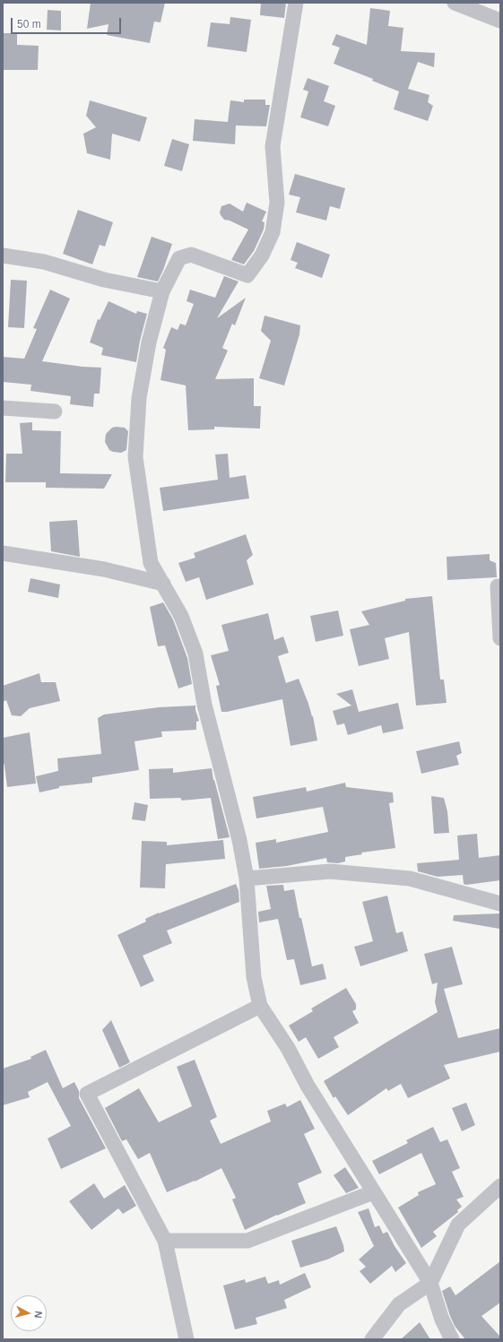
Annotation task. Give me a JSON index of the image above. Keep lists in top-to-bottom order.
{
  "scale_bar": "50 m",
  "north": "right"
}
